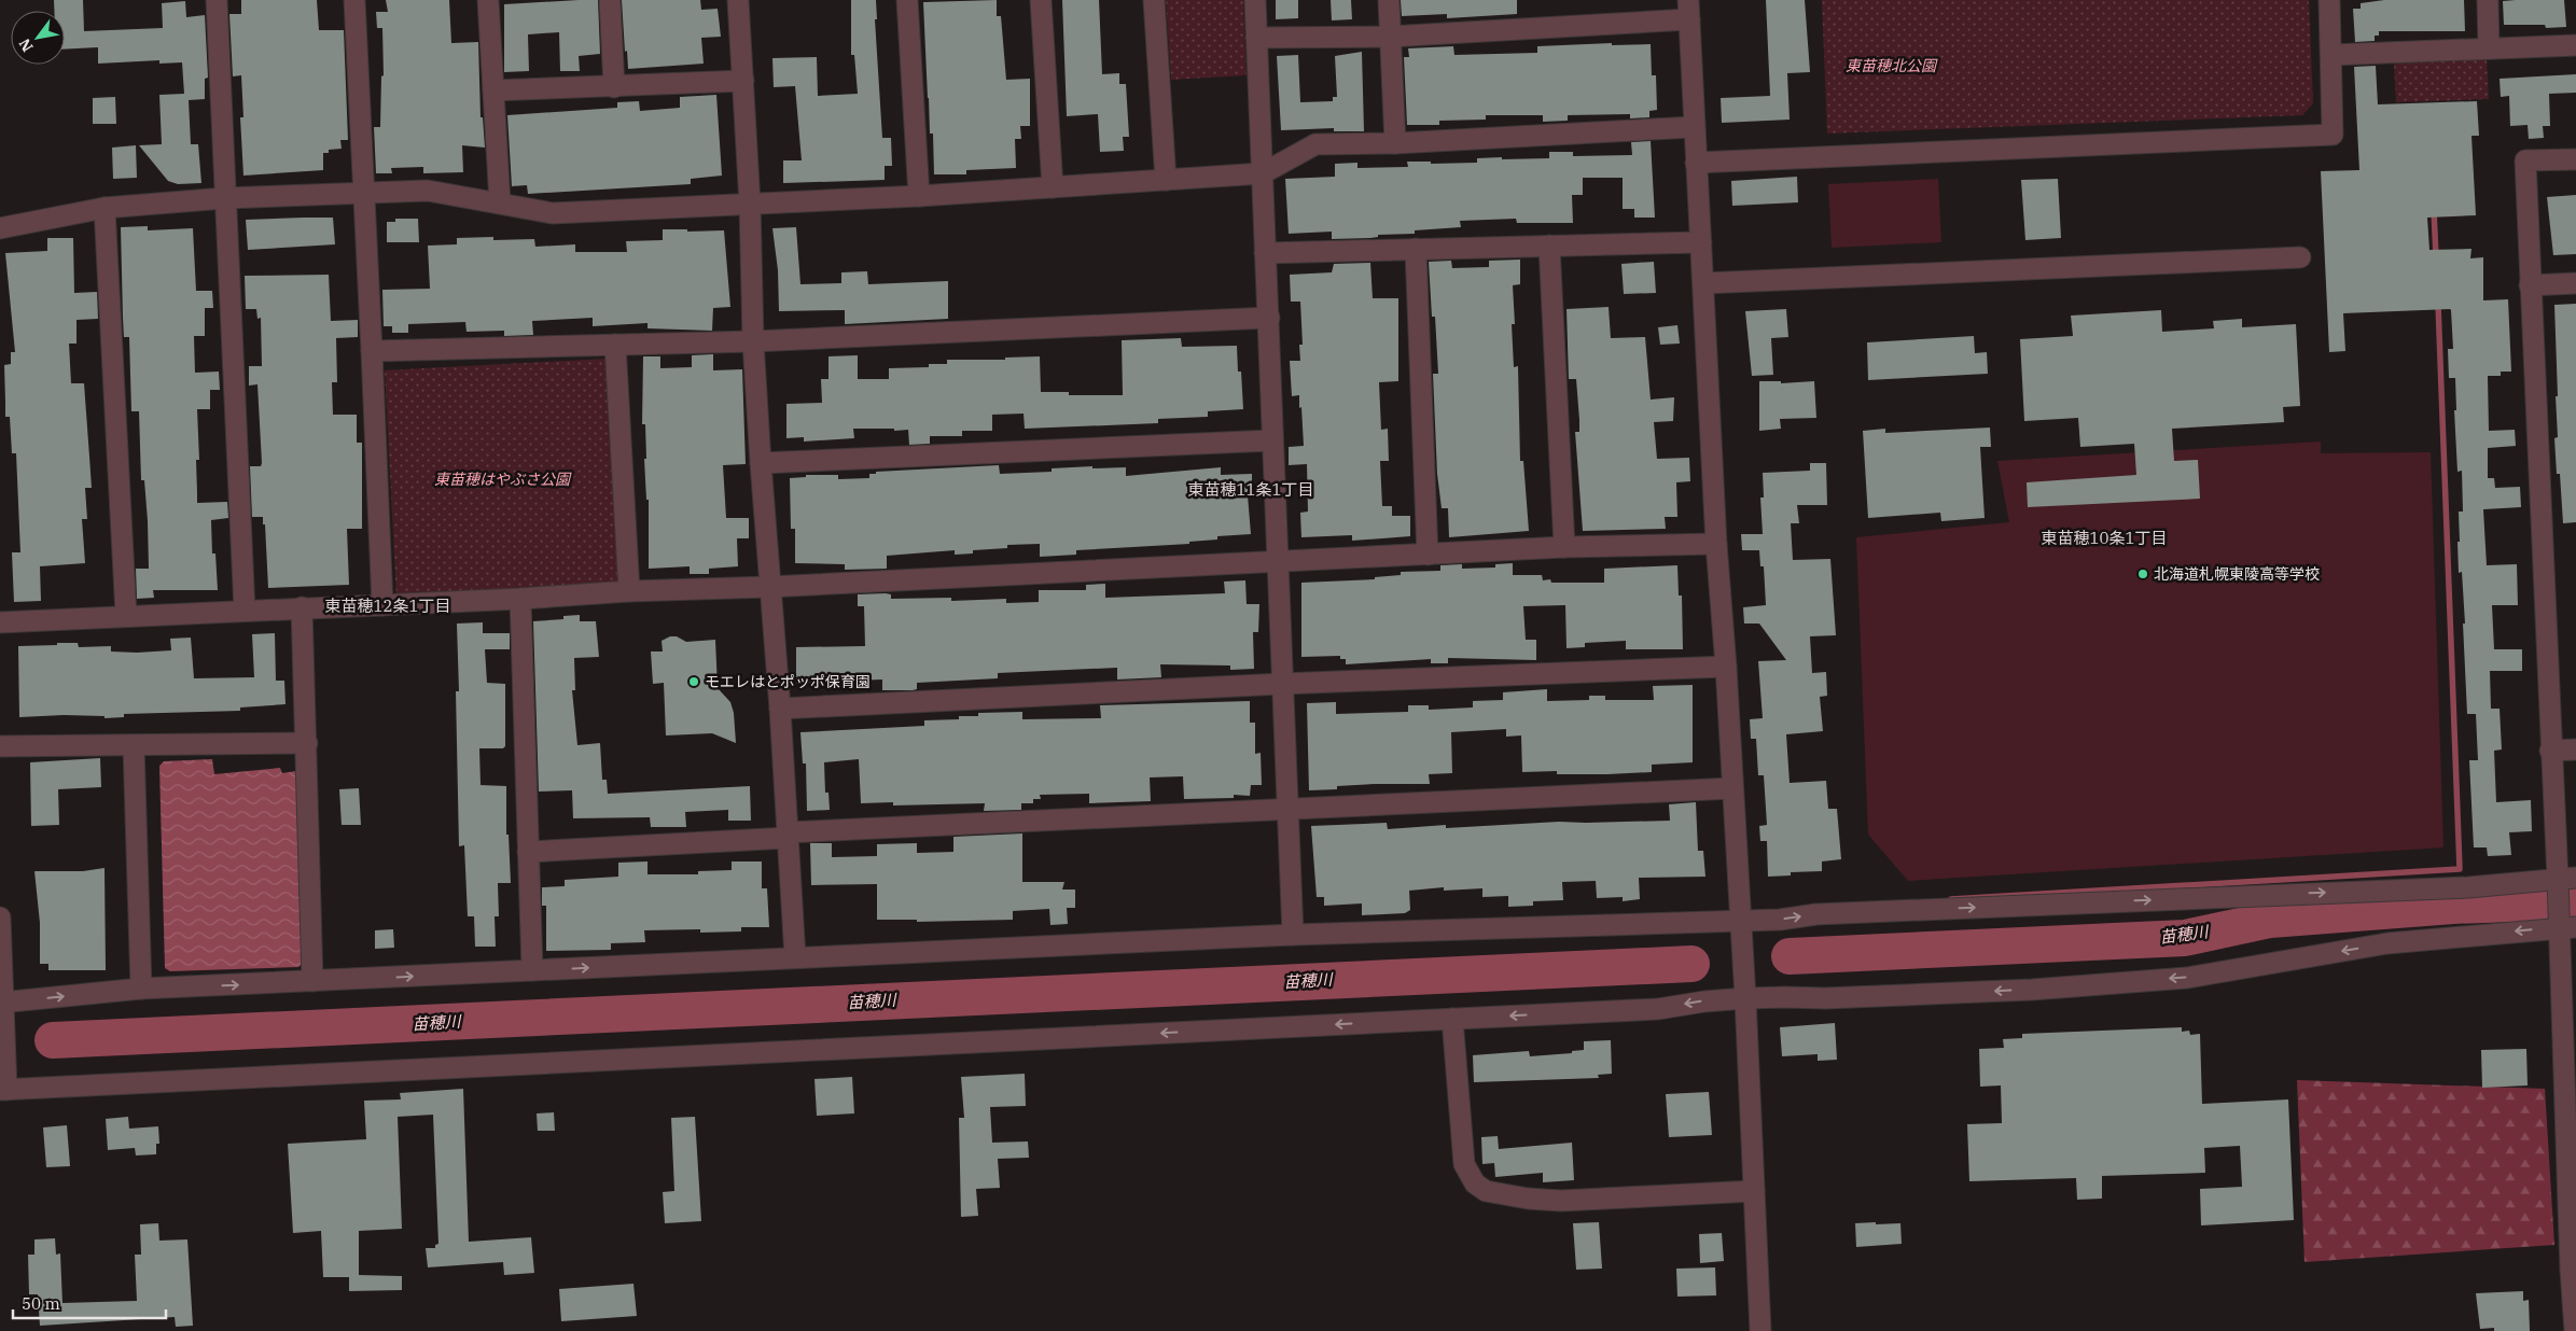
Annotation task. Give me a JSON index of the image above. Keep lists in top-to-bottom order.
{
  "districts": ["東苗穂11条1丁目", "東苗穂10条1丁目", "東苗穂12条1丁目"],
  "water": ["苗穂川"],
  "parks": ["東苗穂北公園", "東苗穂はやぶさ公園"],
  "places": ["北海道札幌東陵高等学校", "モエレはとポッポ保育園"],
  "scale_bar": "50 m",
  "north": "bottom left"
}
